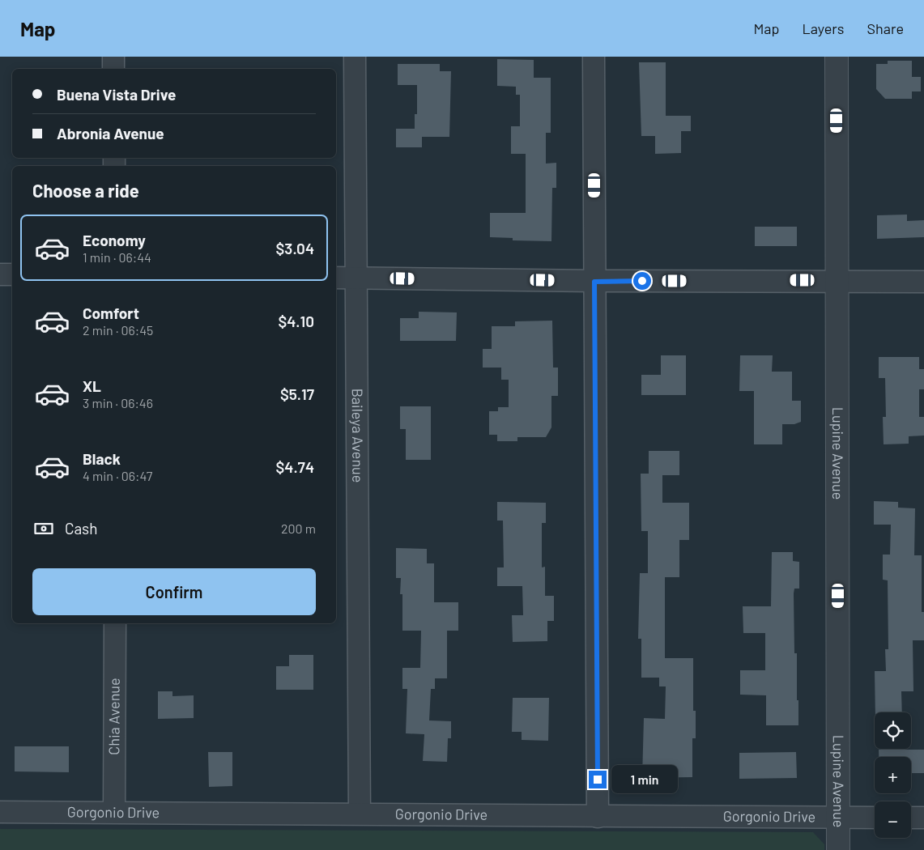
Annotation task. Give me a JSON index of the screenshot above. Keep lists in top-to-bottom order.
{
  "streets": {
    "street": [
      "Baileya Avenue",
      "Lupine Avenue",
      "Chia Avenue",
      "Gorgonio Drive"
    ]
  },
  "crossings": [
    ["Baileya Avenue", "Gorgonio Drive"],
    ["Lupine Avenue", "Gorgonio Drive"],
    ["Chia Avenue", "Gorgonio Drive"]
  ],
  "page": {
    "header": "Map",
    "nav": ["Map", "Layers", "Share"],
    "banner": ["Buena Vista Drive", "Abronia Avenue"],
    "heading": "Choose a ride",
    "list": [
      {
        "name": "Economy",
        "note": "1 min · 06:44",
        "value": "$3.04"
      },
      {
        "name": "Comfort",
        "note": "2 min · 06:45",
        "value": "$4.10"
      },
      {
        "name": "XL",
        "note": "3 min · 06:46",
        "value": "$5.17"
      },
      {
        "name": "Black",
        "note": "4 min · 06:47",
        "value": "$4.74"
      }
    ],
    "pay": ["Cash", "200 m"],
    "buttons": "Confirm",
    "map_buttons": ["+", "−"],
    "bubble": "1 min"
  }
}
